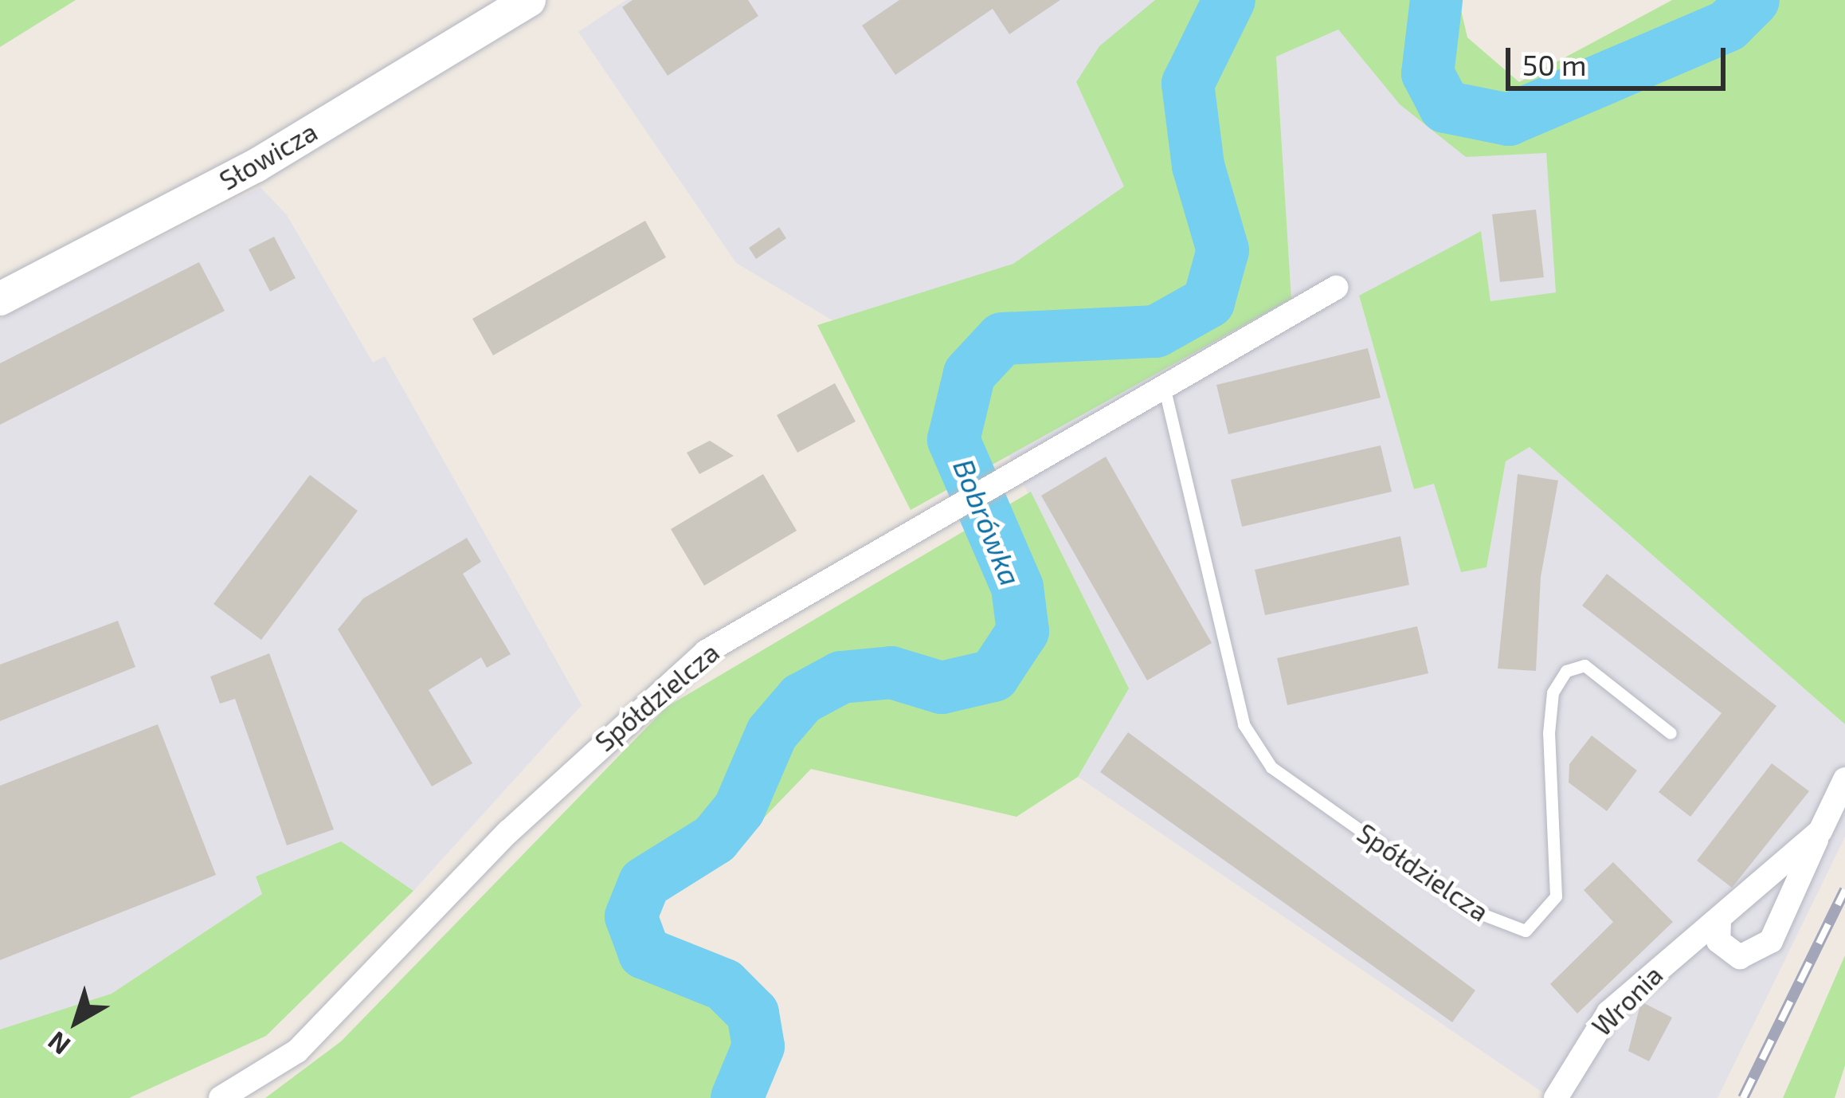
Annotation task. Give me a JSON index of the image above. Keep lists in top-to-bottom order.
{
  "streets": {
    "street": ["Słowicza", "Spółdzielcza", "Wronia"]
  },
  "water": ["Bobrówka"],
  "scale_bar": "50 m",
  "north": "bottom left"
}
